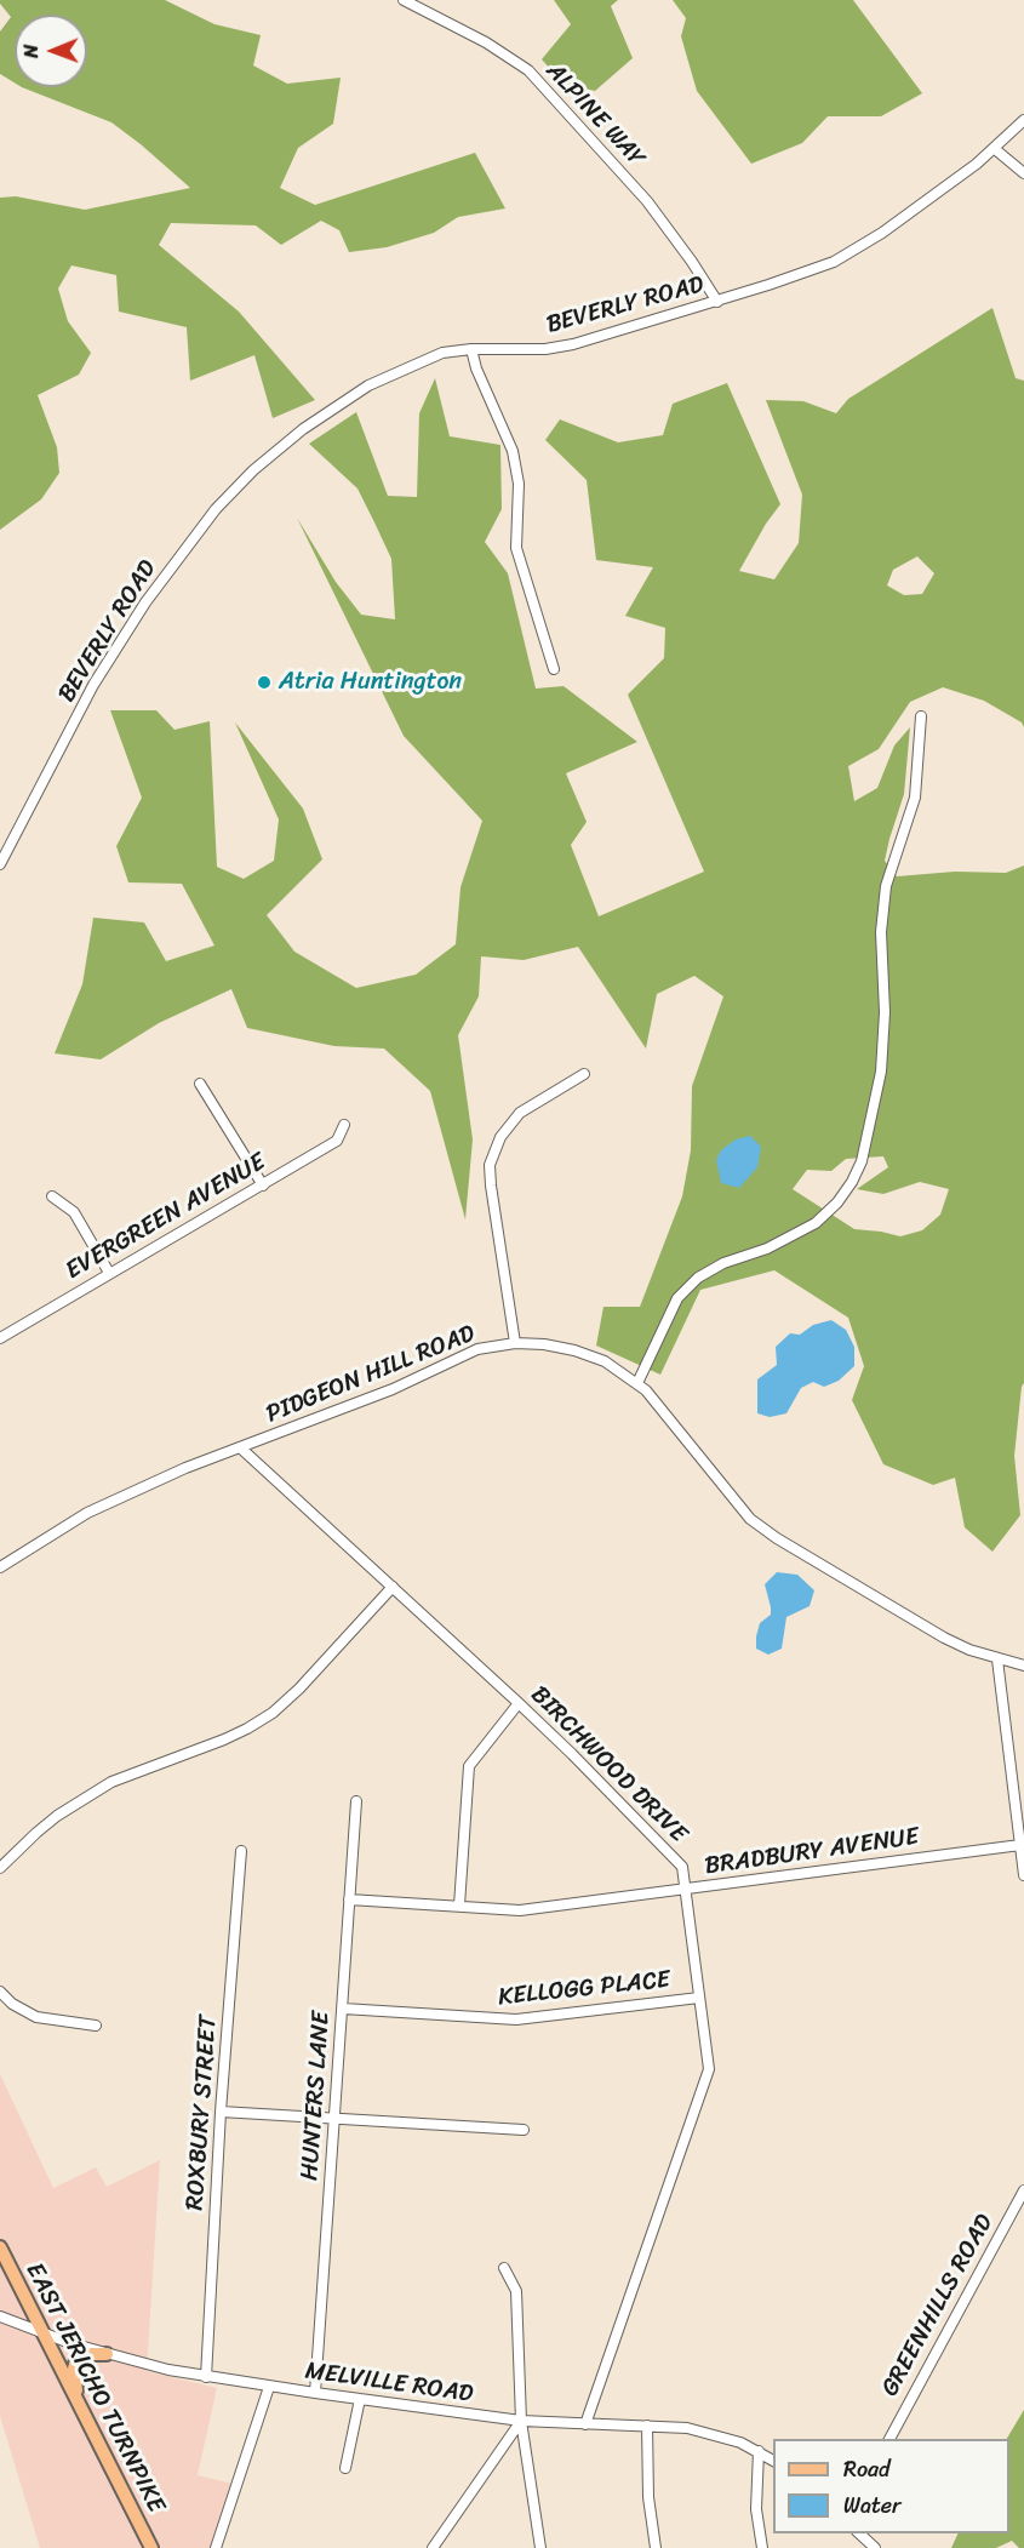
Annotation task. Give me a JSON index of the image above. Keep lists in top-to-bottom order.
{
  "streets": {
    "main road": ["EAST JERICHO TURNPIKE"],
    "street": [
      "ALPINE WAY",
      "BEVERLY ROAD",
      "EVERGREEN AVENUE",
      "PIDGEON HILL ROAD",
      "BIRCHWOOD DRIVE",
      "BRADBURY AVENUE",
      "KELLOGG PLACE",
      "HUNTERS LANE",
      "ROXBURY STREET",
      "GREENHILLS ROAD",
      "MELVILLE ROAD"
    ]
  },
  "crossings": [
    ["ALPINE WAY", "BEVERLY ROAD"],
    ["PIDGEON HILL ROAD", "BIRCHWOOD DRIVE"],
    ["BIRCHWOOD DRIVE", "BRADBURY AVENUE"],
    ["BIRCHWOOD DRIVE", "KELLOGG PLACE"],
    ["BIRCHWOOD DRIVE", "MELVILLE ROAD"],
    ["BRADBURY AVENUE", "HUNTERS LANE"],
    ["KELLOGG PLACE", "HUNTERS LANE"],
    ["HUNTERS LANE", "MELVILLE ROAD"],
    ["ROXBURY STREET", "MELVILLE ROAD"],
    ["MELVILLE ROAD", "EAST JERICHO TURNPIKE"]
  ],
  "places": ["Atria Huntington"],
  "legend": ["Road", "Water"],
  "north": "left"
}
